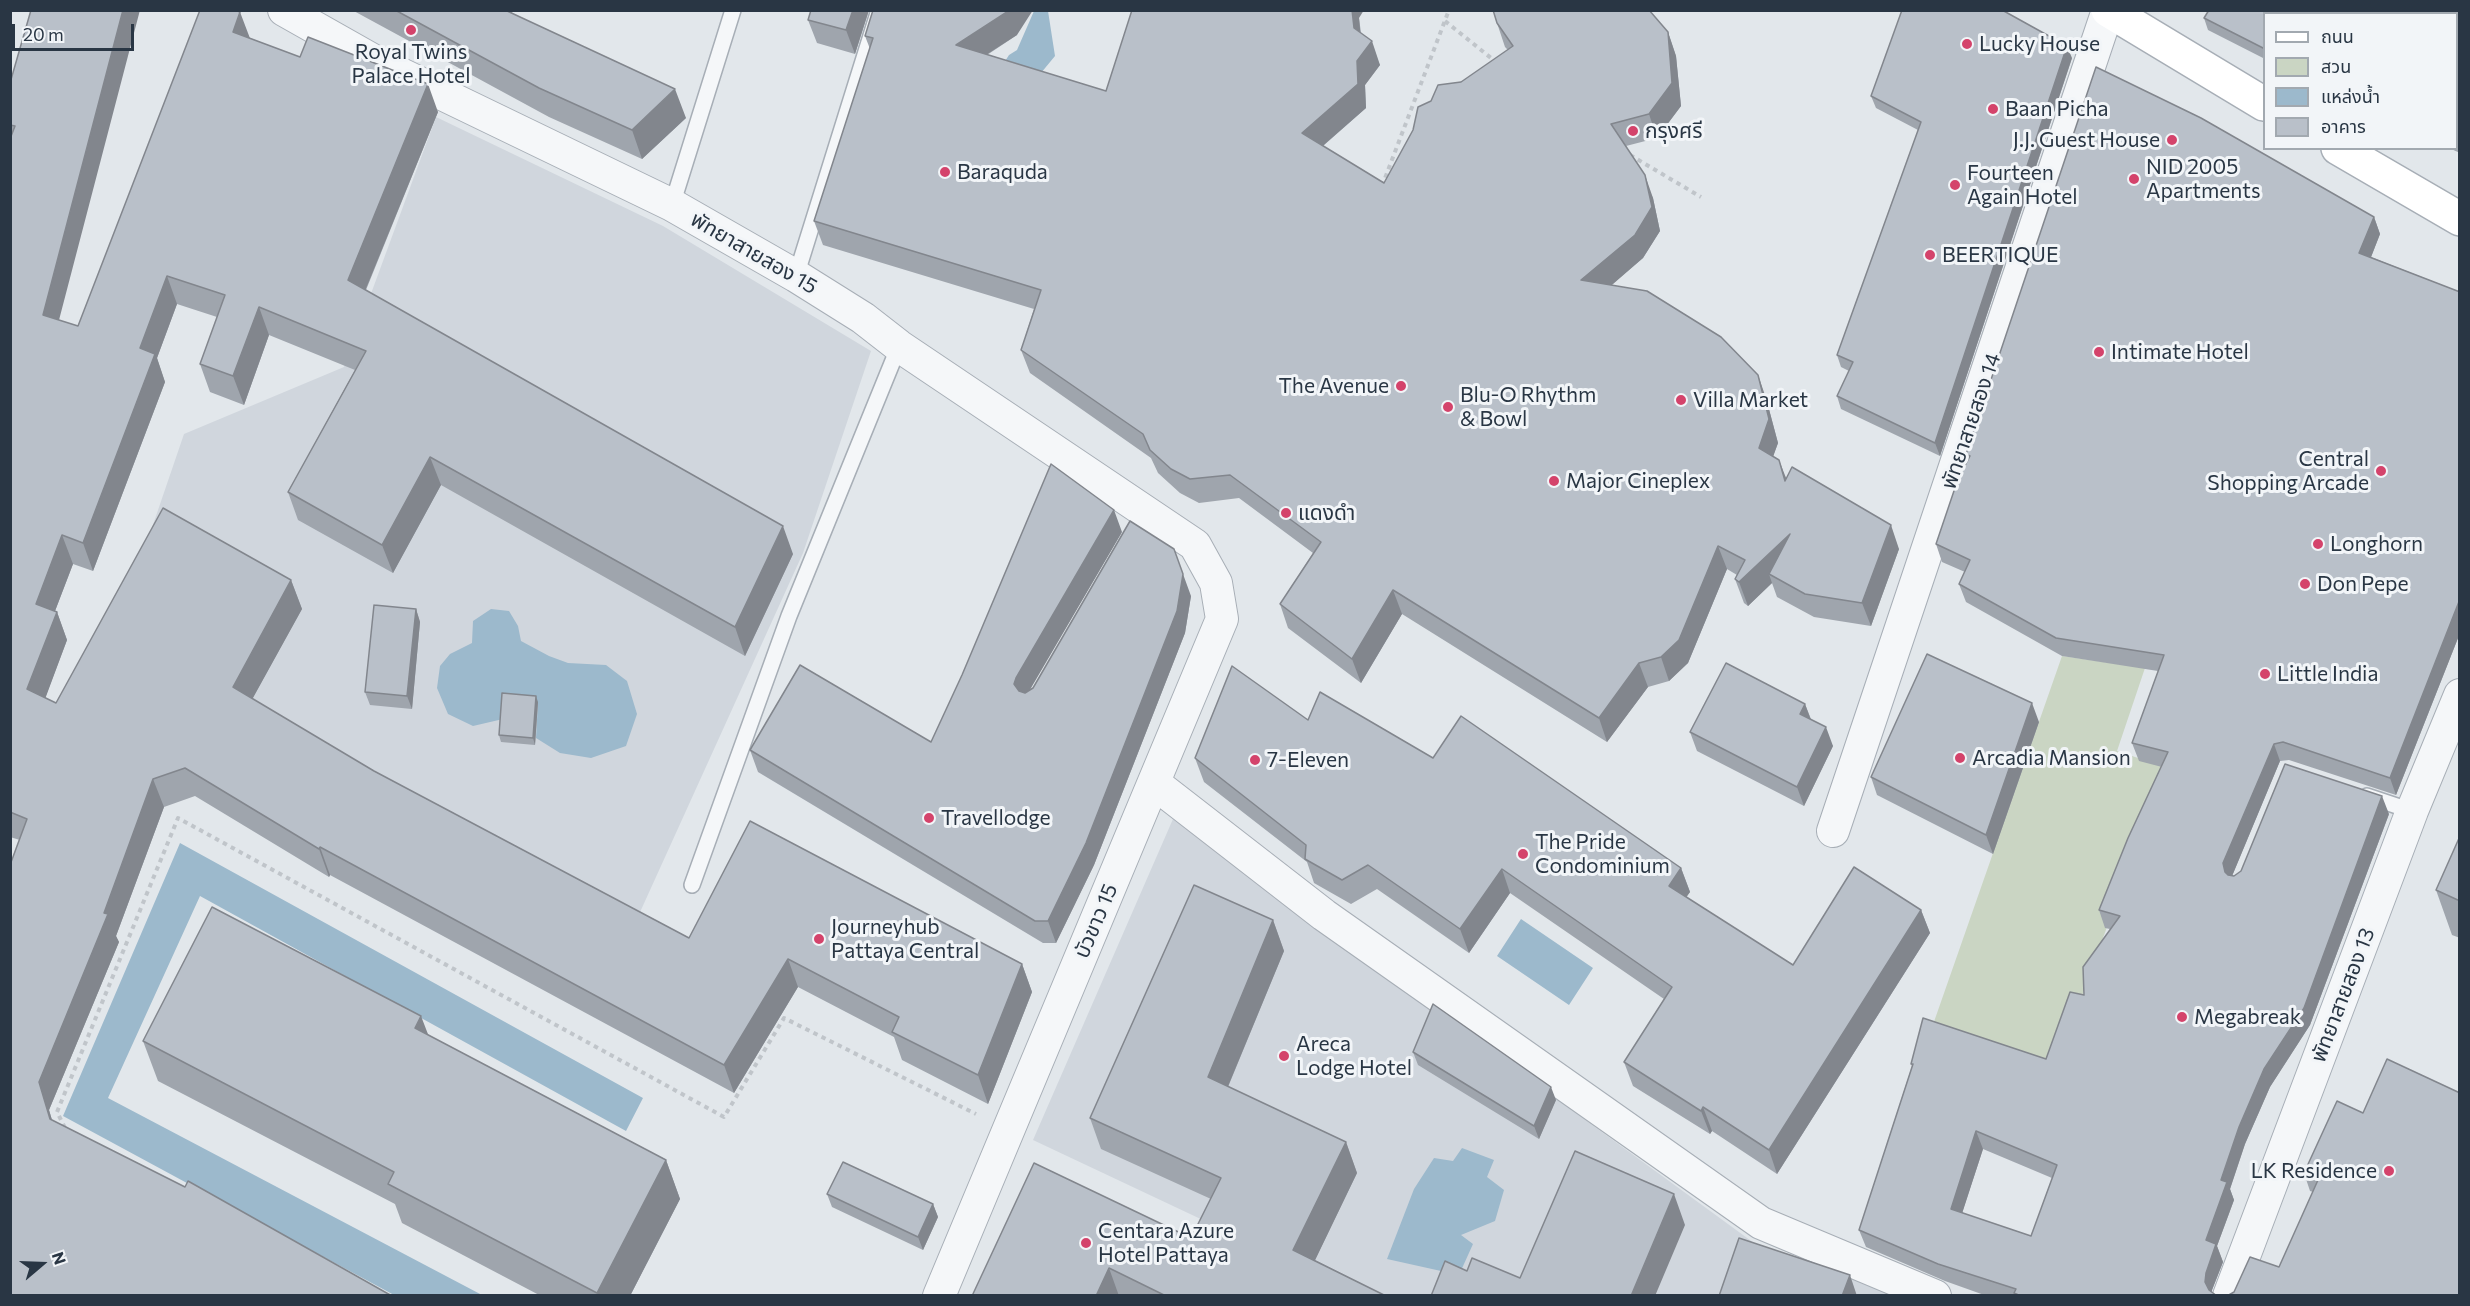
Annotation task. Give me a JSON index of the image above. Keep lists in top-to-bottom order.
{
  "streets": {
    "street": [
      "พัทยาสายสอง 15",
      "พัทยาสายสอง 14",
      "บัวขาว 15",
      "พัทยาสายสอง 13"
    ]
  },
  "crossings": [
    ["พัทยาสายสอง 15", "บัวขาว 15"]
  ],
  "places": [
    "Royal Twins Palace Hotel",
    "Lucky House",
    "Baan Picha",
    "กรุงศรี",
    "J.J. Guest House",
    "Baraquda",
    "NID 2005 Apartments",
    "Fourteen Again Hotel",
    "BEERTIQUE",
    "Intimate Hotel",
    "The Avenue",
    "Villa Market",
    "Blu-O Rhythm & Bowl",
    "Central Shopping Arcade",
    "Major Cineplex",
    "แดงดำ",
    "Longhorn",
    "Don Pepe",
    "Little India",
    "Arcadia Mansion",
    "7-Eleven",
    "Travellodge",
    "The Pride Condominium",
    "Journeyhub Pattaya Central",
    "Megabreak",
    "Areca Lodge Hotel",
    "LK Residence",
    "Centara Azure Hotel Pattaya"
  ],
  "legend": [
    "ถนน",
    "สวน",
    "แหล่งน้ำ",
    "อาคาร"
  ],
  "scale_bar": "20 m",
  "north": "right"
}
